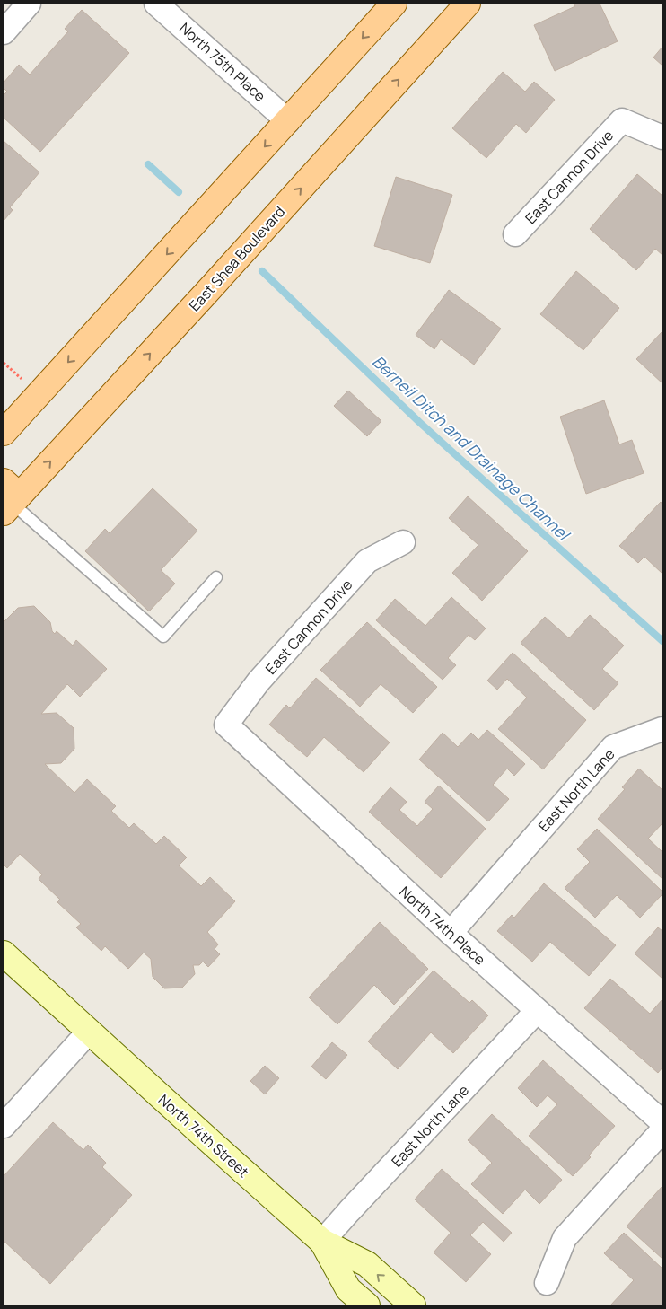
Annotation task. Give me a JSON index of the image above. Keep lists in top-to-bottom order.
{
  "streets": {
    "main road": ["East Shea Boulevard"],
    "street": [
      "North 75th Place",
      "East Cannon Drive",
      "East North Lane",
      "North 74th Place",
      "North 74th Street"
    ]
  },
  "crossings": [
    ["East Cannon Drive", "North 74th Place"],
    ["East North Lane", "North 74th Place"],
    ["East North Lane", "North 74th Street"]
  ],
  "water": ["Berneil Ditch and Drainage Channel"]
}
